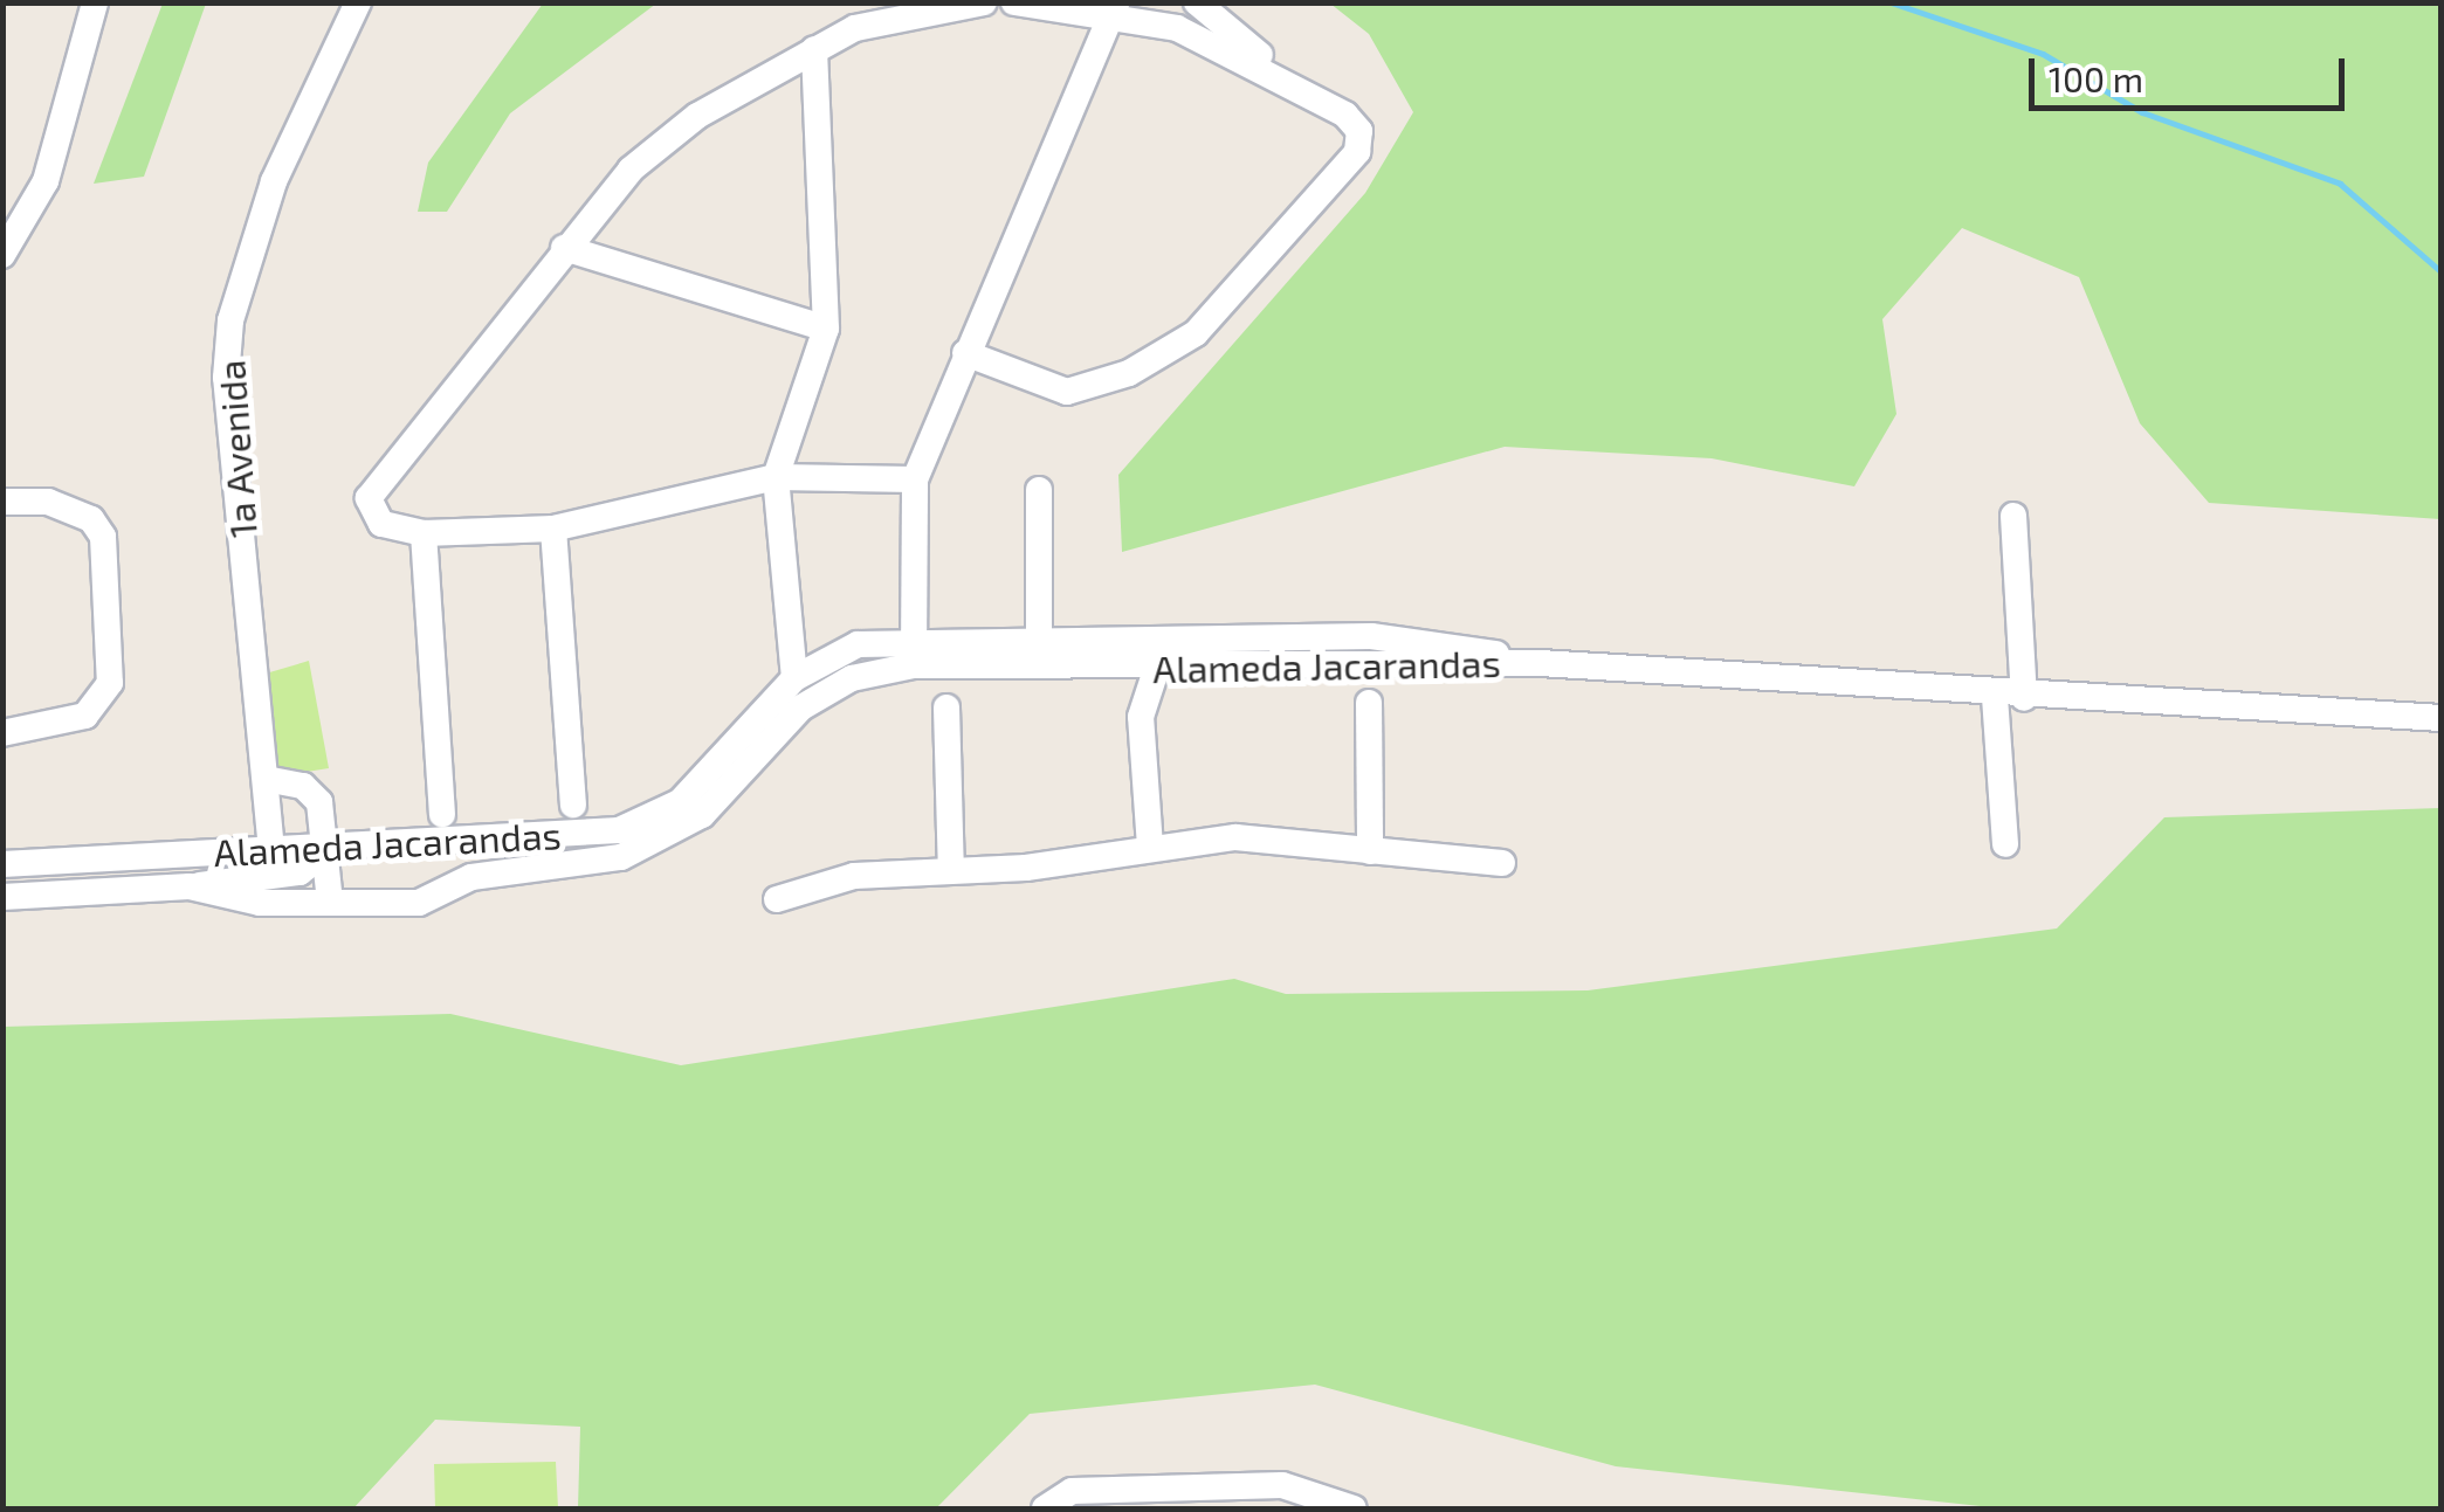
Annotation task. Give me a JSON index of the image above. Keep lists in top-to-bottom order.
{
  "streets": {
    "street": ["1a Avenida", "Alameda Jacarandas"]
  },
  "crossings": [
    ["1a Avenida", "Alameda Jacarandas"]
  ],
  "scale_bar": "100 m"
}
